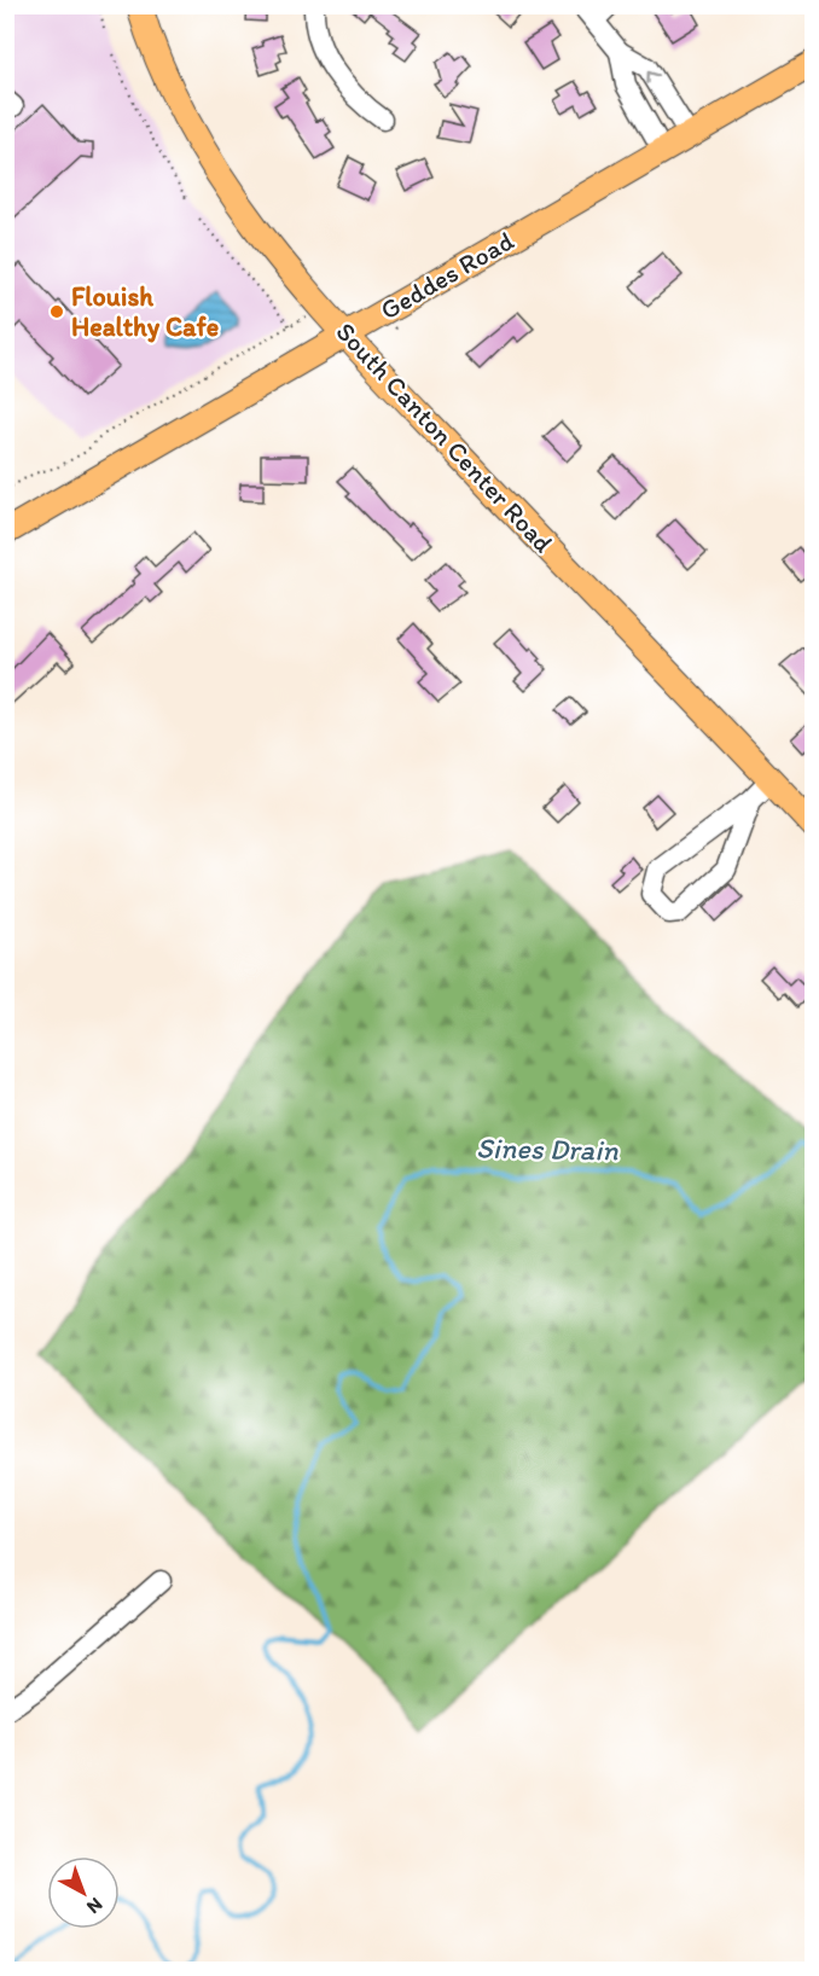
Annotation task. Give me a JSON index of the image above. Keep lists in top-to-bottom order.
{
  "streets": {
    "main road": ["Geddes Road", "South Canton Center Road"]
  },
  "crossings": [
    ["Geddes Road", "South Canton Center Road"]
  ],
  "water": ["Sines Drain"],
  "places": ["Flouish Healthy Cafe"],
  "north": "bottom right"
}
